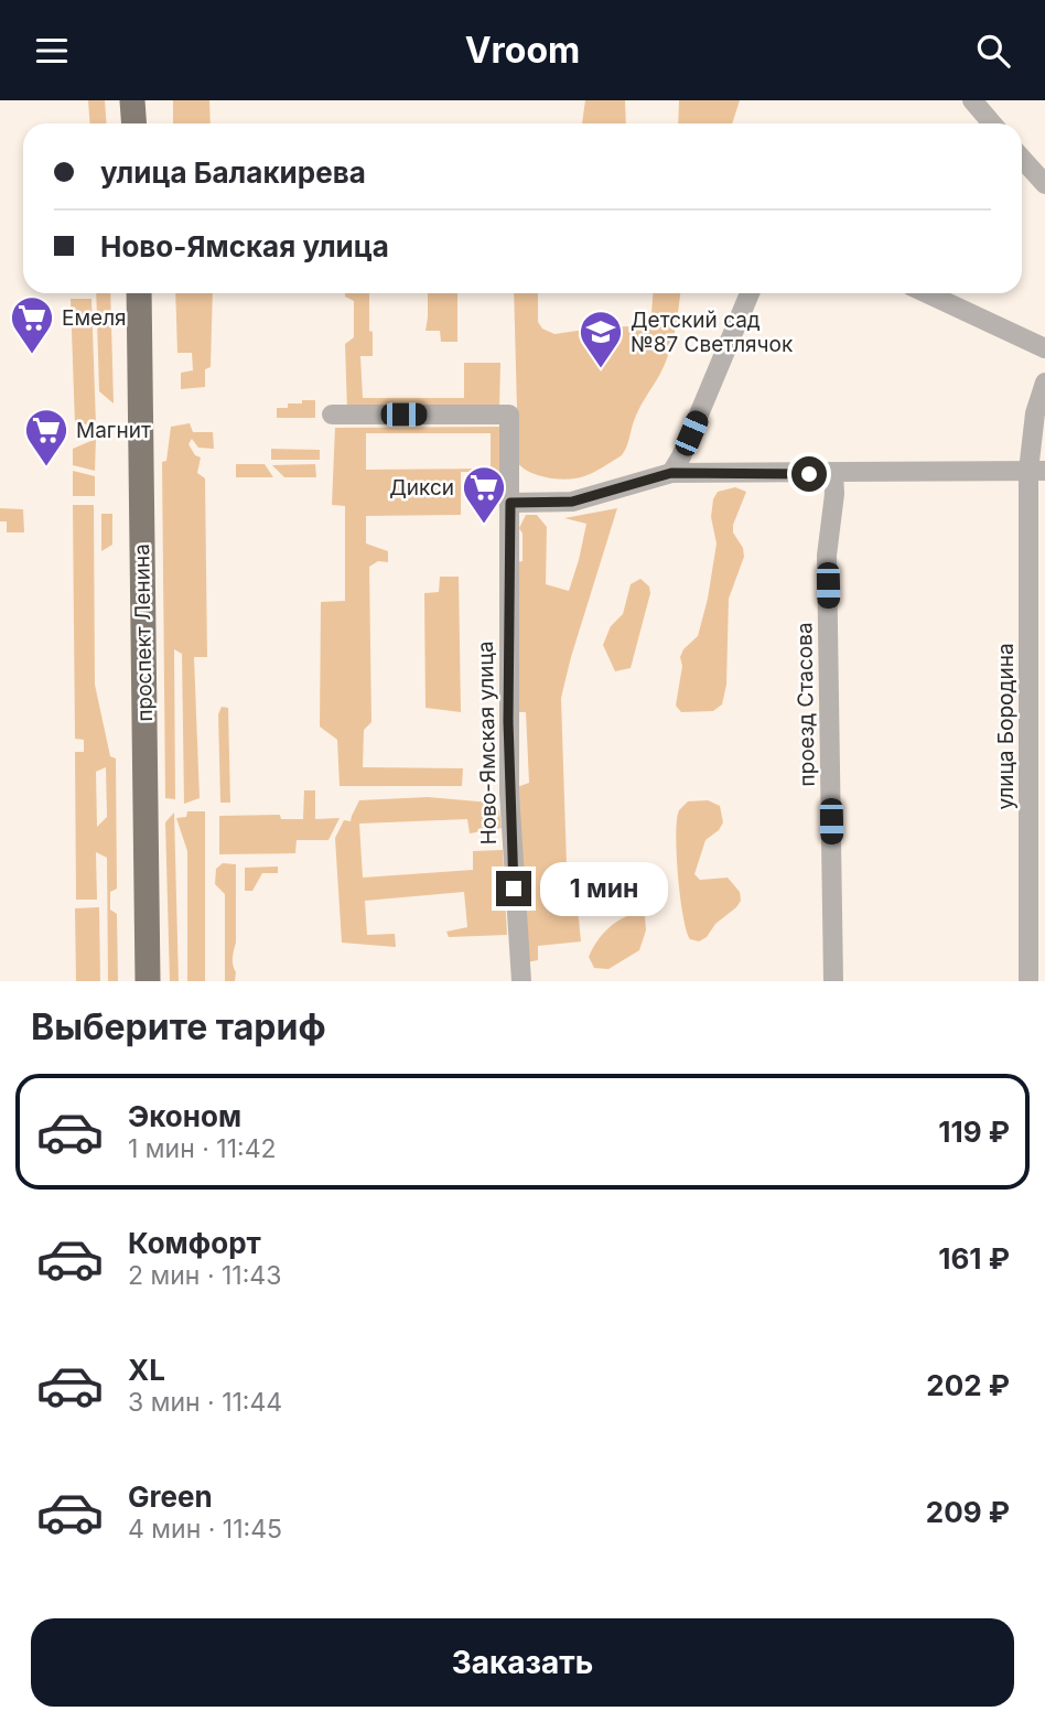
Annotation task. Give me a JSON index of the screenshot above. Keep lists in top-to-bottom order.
{
  "streets": {
    "main road": ["проспект Ленина"],
    "street": ["проезд Стасова", "улица Бородина", "Ново-Ямская улица"]
  },
  "places": {
    "supermarket": ["Емеля", "Магнит", "Дикси"],
    "school or university": ["Детский сад №87 Светлячок"]
  },
  "page": {
    "header": "Vroom",
    "banner": ["улица Балакирева", "Ново-Ямская улица"],
    "bubble": "1 мин",
    "heading": "Выберите тариф",
    "list": [
      {
        "name": "Эконом",
        "note": "1 мин · 11:42",
        "value": "119 ₽"
      },
      {
        "name": "Комфорт",
        "note": "2 мин · 11:43",
        "value": "161 ₽"
      },
      {
        "name": "XL",
        "note": "3 мин · 11:44",
        "value": "202 ₽"
      },
      {
        "name": "Green",
        "note": "4 мин · 11:45",
        "value": "209 ₽"
      }
    ],
    "buttons": "Заказать"
  }
}
